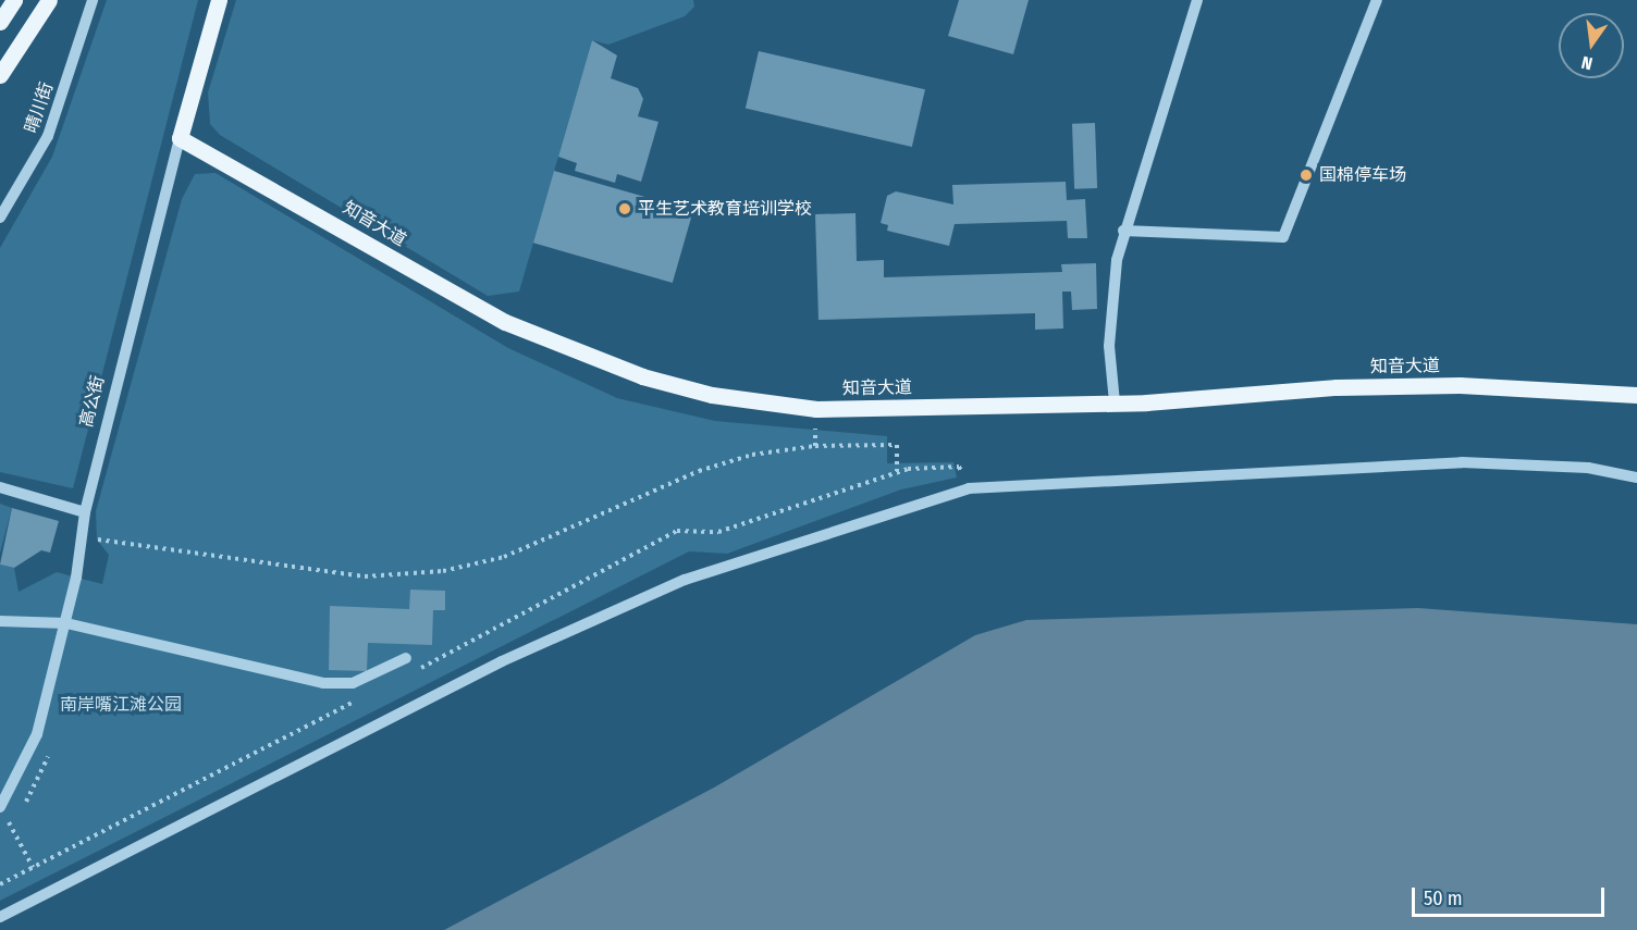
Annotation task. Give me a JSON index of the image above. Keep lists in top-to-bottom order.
{
  "streets": {
    "main road": ["知音大道", "高公街"],
    "street": ["晴川街"]
  },
  "crossings": [
    ["知音大道", "高公街"]
  ],
  "parks": ["南岸嘴江滩公园"],
  "places": ["国棉停车场", "平生艺术教育培训学校"],
  "scale_bar": "50 m",
  "north": "bottom"
}
